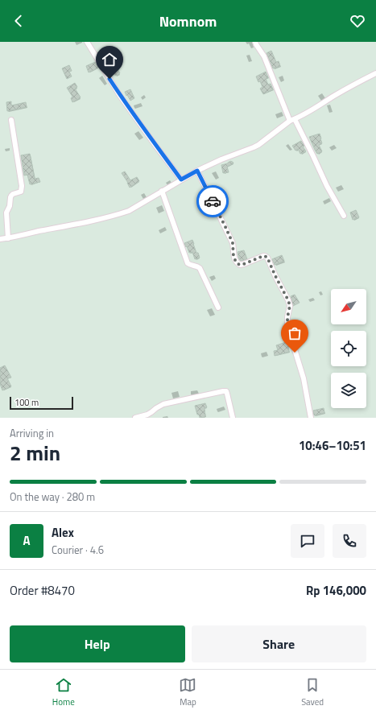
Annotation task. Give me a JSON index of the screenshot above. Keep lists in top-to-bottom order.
{
  "scale_bar": "100 m",
  "north": "bottom left",
  "page": {
    "header": "Nomnom",
    "scale": "100 m",
    "heading": ["2 min", "Arriving in", "10:46–10:51"],
    "panel": [
      "Alex",
      "Courier · 4.6",
      "Order #8470",
      "Rp 146,000"
    ],
    "bar": "On the way · 280 m",
    "round": "A",
    "buttons": ["Help", "Share"],
    "tabs": ["Home", "Map", "Saved"]
  }
}
